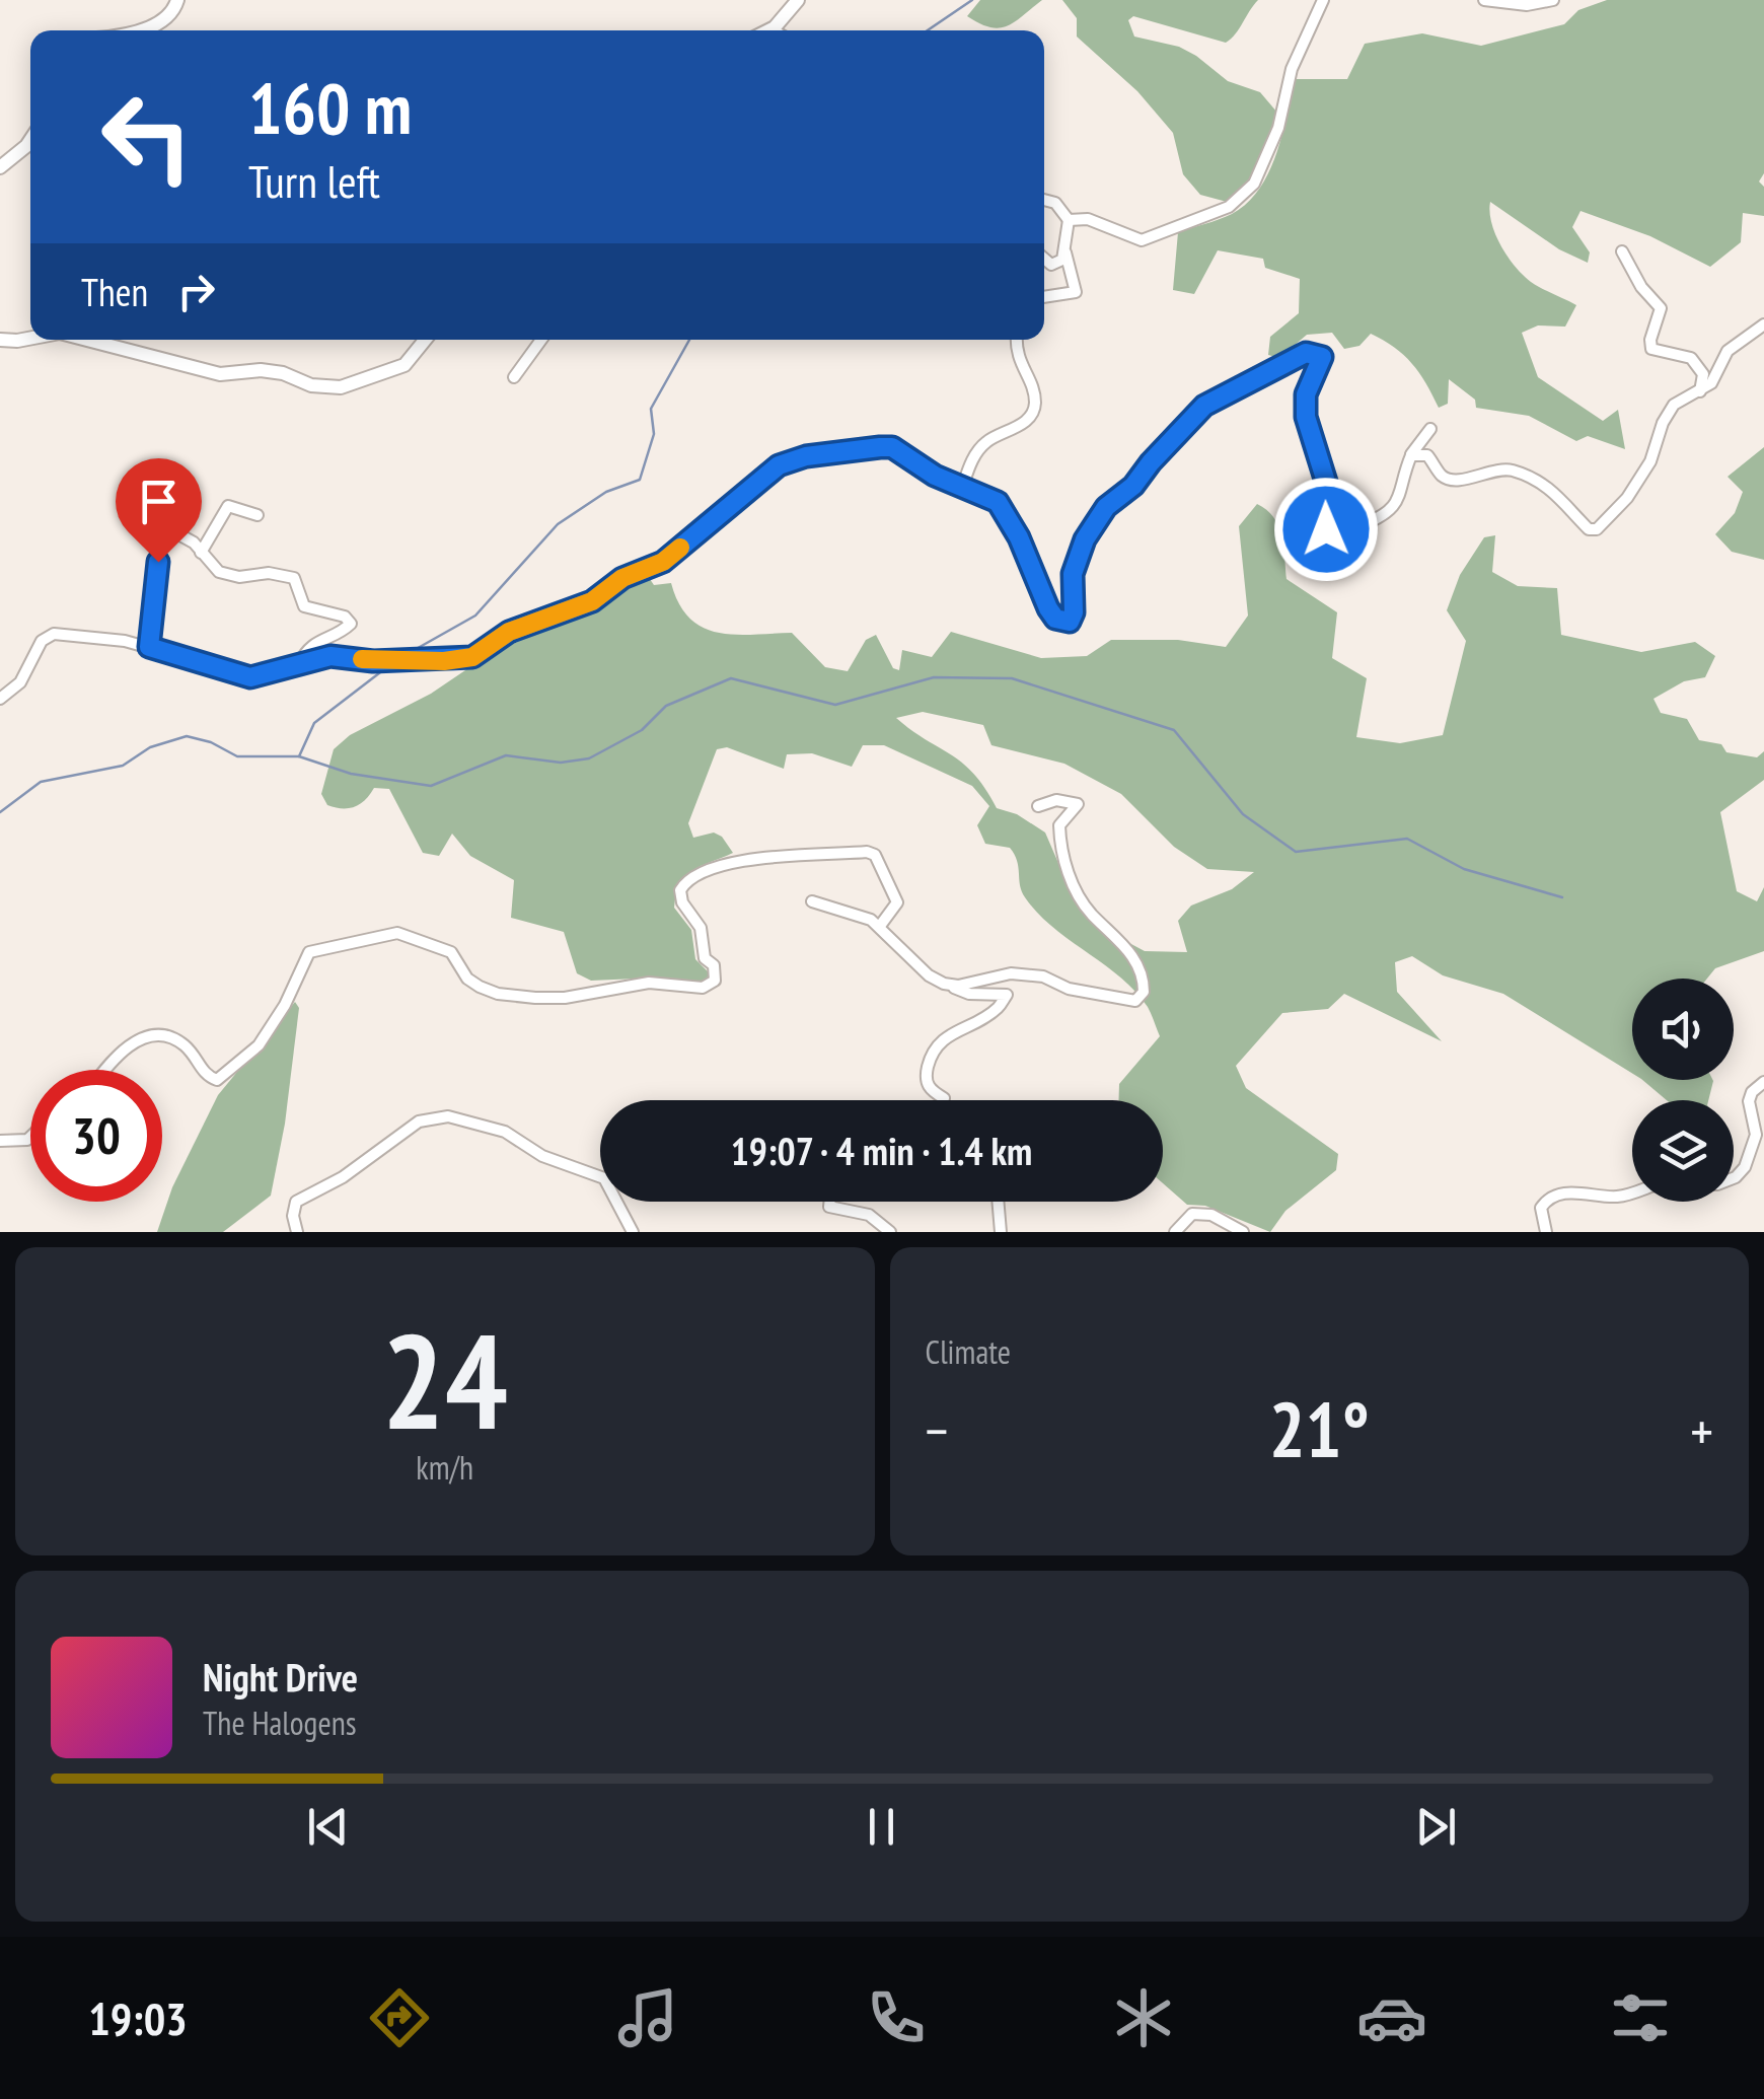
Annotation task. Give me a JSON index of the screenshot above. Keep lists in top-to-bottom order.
{
  "page": {
    "turn": ["160 m", "Turn left"],
    "then": "Then",
    "limit": "30",
    "trip": "19:07 · 4 min · 1.4 km",
    "tile": [
      ["24", "km/h"],
      "Climate"
    ],
    "heat": ["−", "21°", "+"],
    "song": ["Night Drive", "The Halogens"],
    "tabs": "19:03"
  }
}
